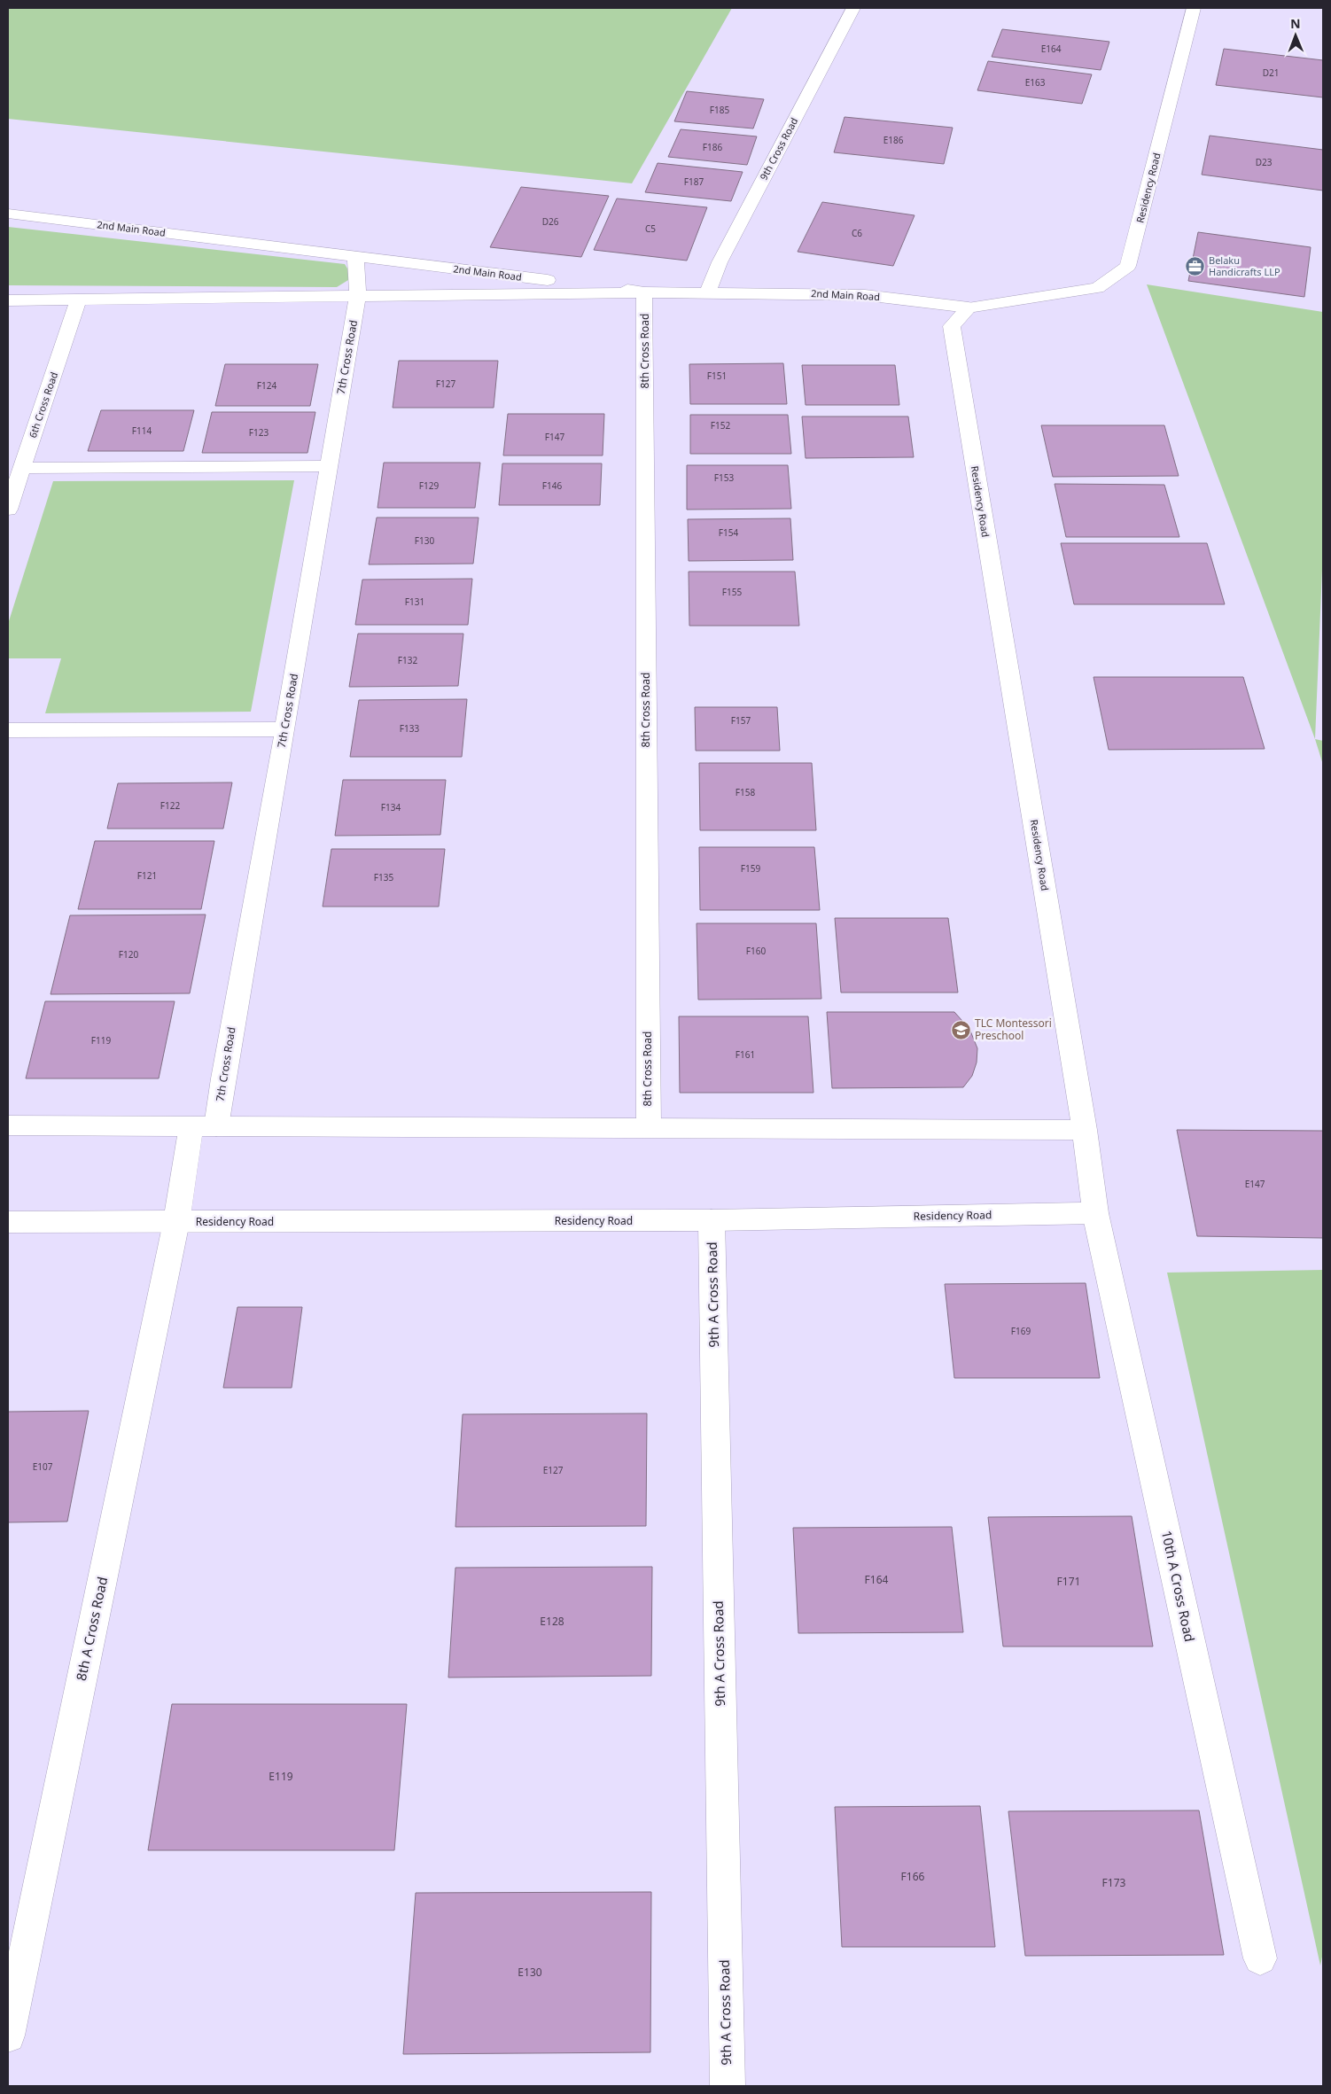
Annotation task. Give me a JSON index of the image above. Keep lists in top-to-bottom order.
{
  "streets": {
    "street": [
      "9th Cross Road",
      "Residency Road",
      "2nd Main Road",
      "8th Cross Road",
      "7th Cross Road",
      "6th Cross Road",
      "9th A Cross Road",
      "10th A Cross Road",
      "8th A Cross Road"
    ]
  },
  "crossings": [
    ["9th Cross Road", "2nd Main Road"],
    ["Residency Road", "2nd Main Road"],
    ["Residency Road", "9th A Cross Road"],
    ["Residency Road", "10th A Cross Road"],
    ["Residency Road", "8th A Cross Road"],
    ["2nd Main Road", "8th Cross Road"],
    ["2nd Main Road", "7th Cross Road"]
  ],
  "places": {
    "office": ["Belaku Handicrafts LLP"],
    "school or university": ["TLC Montessori Preschool"]
  },
  "house_numbers": [
    "E164",
    "D21",
    "E163",
    "F185",
    "E186",
    "F186",
    "D23",
    "F187",
    "D26",
    "C5",
    "C6",
    "F151",
    "F127",
    "F124",
    "F152",
    "F114",
    "F123",
    "F147",
    "F153",
    "F129",
    "F146",
    "F154",
    "F130",
    "F155",
    "F131",
    "F132",
    "F157",
    "F133",
    "F158",
    "F122",
    "F134",
    "F159",
    "F121",
    "F135",
    "F160",
    "F120",
    "F119",
    "F161",
    "E147",
    "F169",
    "E107",
    "E127",
    "F164",
    "F171",
    "E128",
    "E119",
    "F166",
    "F173",
    "E130"
  ],
  "north": "top"
}
